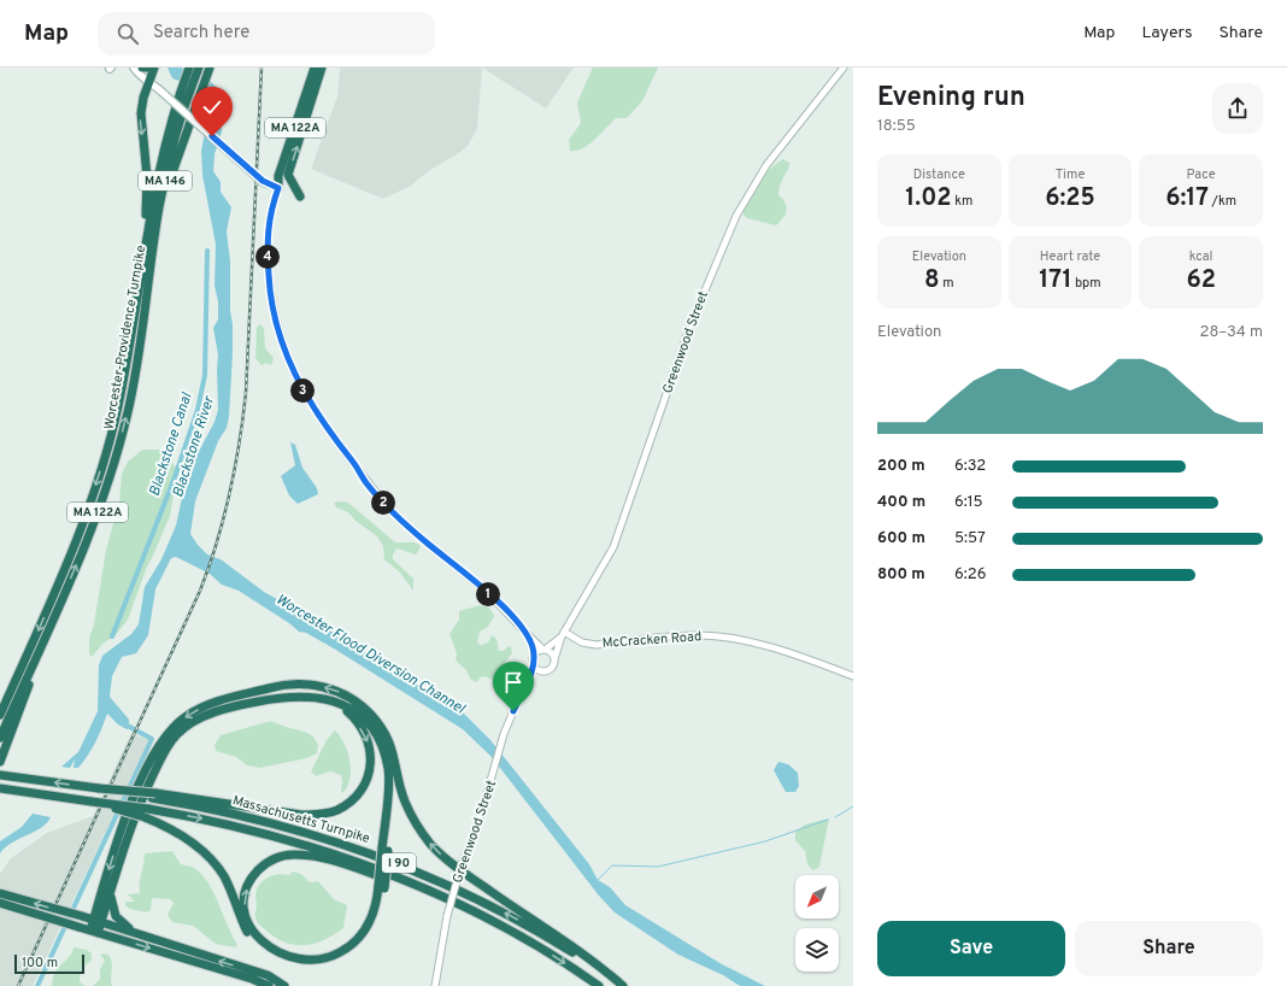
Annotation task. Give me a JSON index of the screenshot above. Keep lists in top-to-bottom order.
{
  "streets": {
    "highway": [
      "MA 122A",
      "MA 146",
      "Worcester-Providence Turnpike",
      "Massachusetts Turnpike",
      "I 90"
    ],
    "street": ["Greenwood Street", "McCracken Road"]
  },
  "crossings": [
    ["MA 122A", "Worcester-Providence Turnpike"],
    ["Greenwood Street", "McCracken Road"]
  ],
  "water": ["Blackstone Canal", "Blackstone River", "Worcester Flood Diversion Channel"],
  "scale_bar": "100 m",
  "north": "bottom left",
  "page": {
    "header": "Map",
    "search": "Search here",
    "nav": ["Map", "Layers", "Share"],
    "heading": ["Evening run", "18:55"],
    "stats": [
      ["Distance", "1.02 km"],
      ["Time", "6:25"],
      ["Pace", "6:17 /km"],
      ["Elevation", "8 m"],
      ["Heart rate", "171 bpm"],
      ["kcal", "62"]
    ],
    "pins": [
      "4",
      "3",
      "2",
      "1"
    ],
    "chart": ["Elevation", "28–34 m"],
    "list": [
      {
        "name": "200 m",
        "note": "6:32"
      },
      {
        "name": "400 m",
        "note": "6:15"
      },
      {
        "name": "600 m",
        "note": "5:57"
      },
      {
        "name": "800 m",
        "note": "6:26"
      }
    ],
    "buttons": ["Save", "Share"],
    "scale": "100 m"
  }
}
